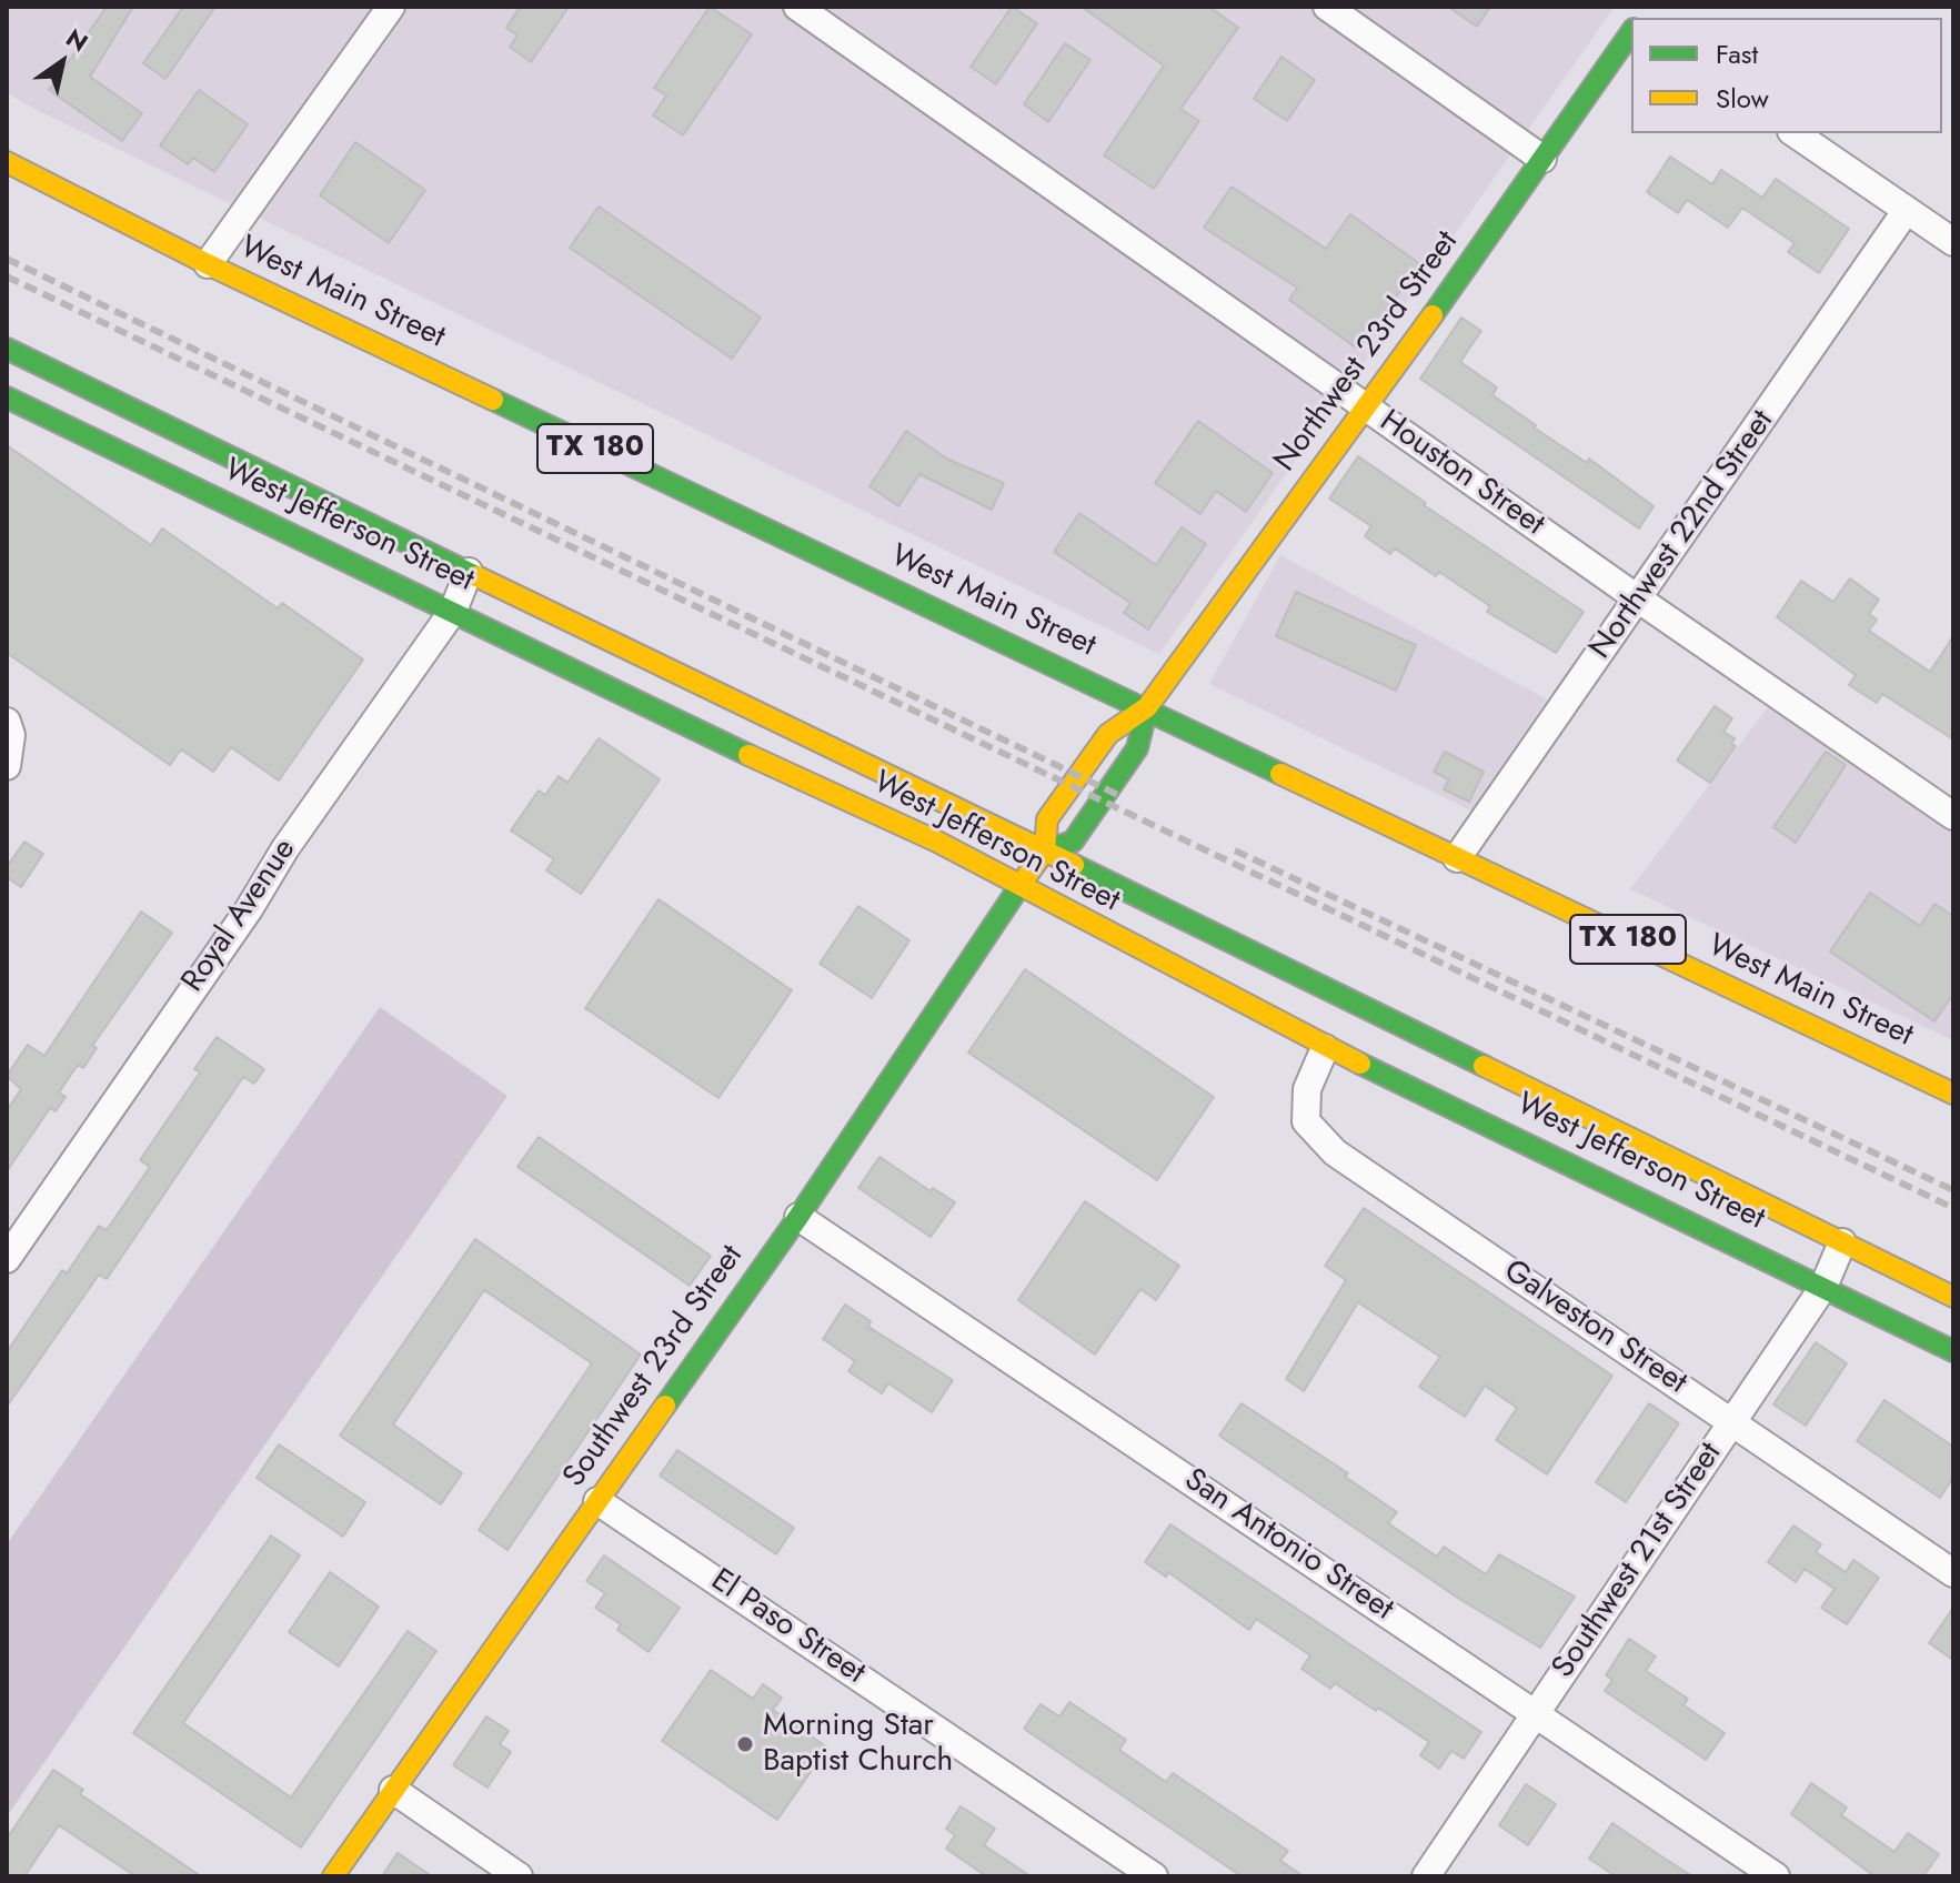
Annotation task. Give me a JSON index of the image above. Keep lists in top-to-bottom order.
{
  "streets": {
    "main road": [
      "West Main Street",
      "Northwest 23rd Street",
      "TX 180",
      "West Jefferson Street",
      "Southwest 23rd Street"
    ],
    "street": [
      "Houston Street",
      "Northwest 22nd Street",
      "Royal Avenue",
      "Galveston Street",
      "San Antonio Street",
      "Southwest 21st Street",
      "El Paso Street"
    ]
  },
  "crossings": [
    ["West Main Street", "Northwest 23rd Street"],
    ["West Main Street", "Northwest 22nd Street"],
    ["Northwest 23rd Street", "Houston Street"],
    ["Northwest 23rd Street", "West Jefferson Street"],
    ["Northwest 23rd Street", "Southwest 23rd Street"],
    ["Houston Street", "Northwest 22nd Street"],
    ["West Jefferson Street", "Royal Avenue"],
    ["West Jefferson Street", "Galveston Street"],
    ["West Jefferson Street", "Southwest 23rd Street"],
    ["West Jefferson Street", "Southwest 21st Street"],
    ["Galveston Street", "Southwest 21st Street"],
    ["Southwest 23rd Street", "San Antonio Street"],
    ["Southwest 23rd Street", "El Paso Street"],
    ["San Antonio Street", "Southwest 21st Street"]
  ],
  "places": ["Morning Star Baptist Church"],
  "legend": ["Fast", "Slow"],
  "north": "top right"
}
